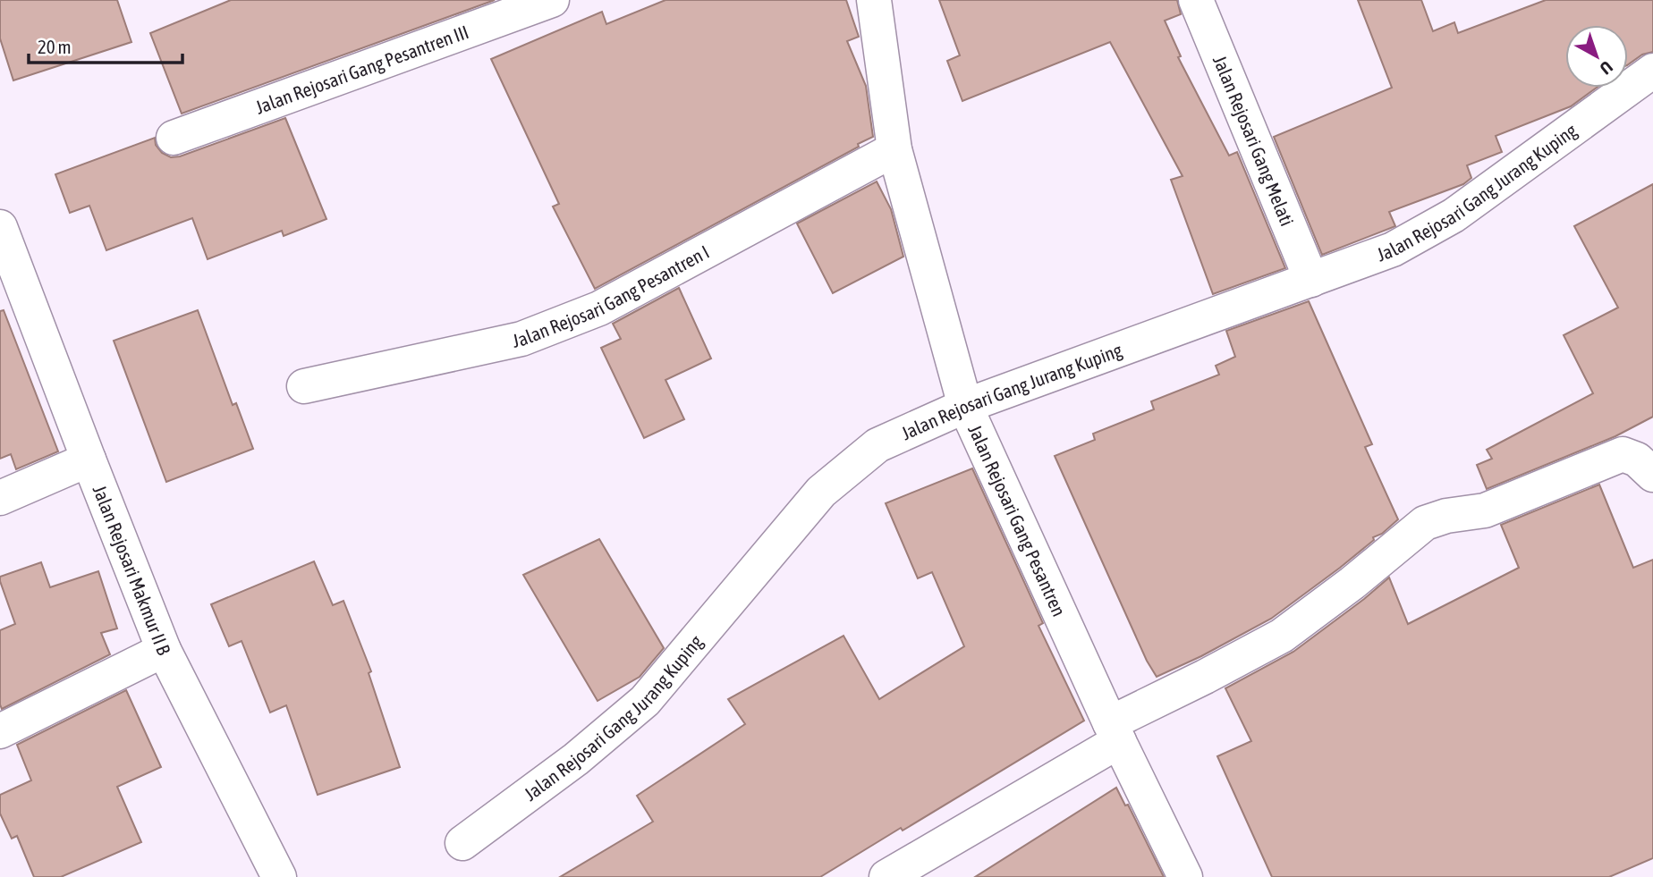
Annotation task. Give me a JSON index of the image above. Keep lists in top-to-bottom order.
{
  "streets": {
    "street": [
      "Jalan Rejosari Gang Pesantren III",
      "Jalan Rejosari Gang Melati",
      "Jalan Rejosari Gang Jurang Kuping",
      "Jalan Rejosari Gang Pesantren I",
      "Jalan Rejosari Gang Pesantren",
      "Jalan Rejosari Makmur II B"
    ]
  },
  "crossings": [
    ["Jalan Rejosari Gang Melati", "Jalan Rejosari Gang Jurang Kuping"],
    ["Jalan Rejosari Gang Jurang Kuping", "Jalan Rejosari Gang Pesantren"],
    ["Jalan Rejosari Gang Pesantren I", "Jalan Rejosari Gang Pesantren"]
  ],
  "scale_bar": "20 m",
  "north": "bottom right"
}
